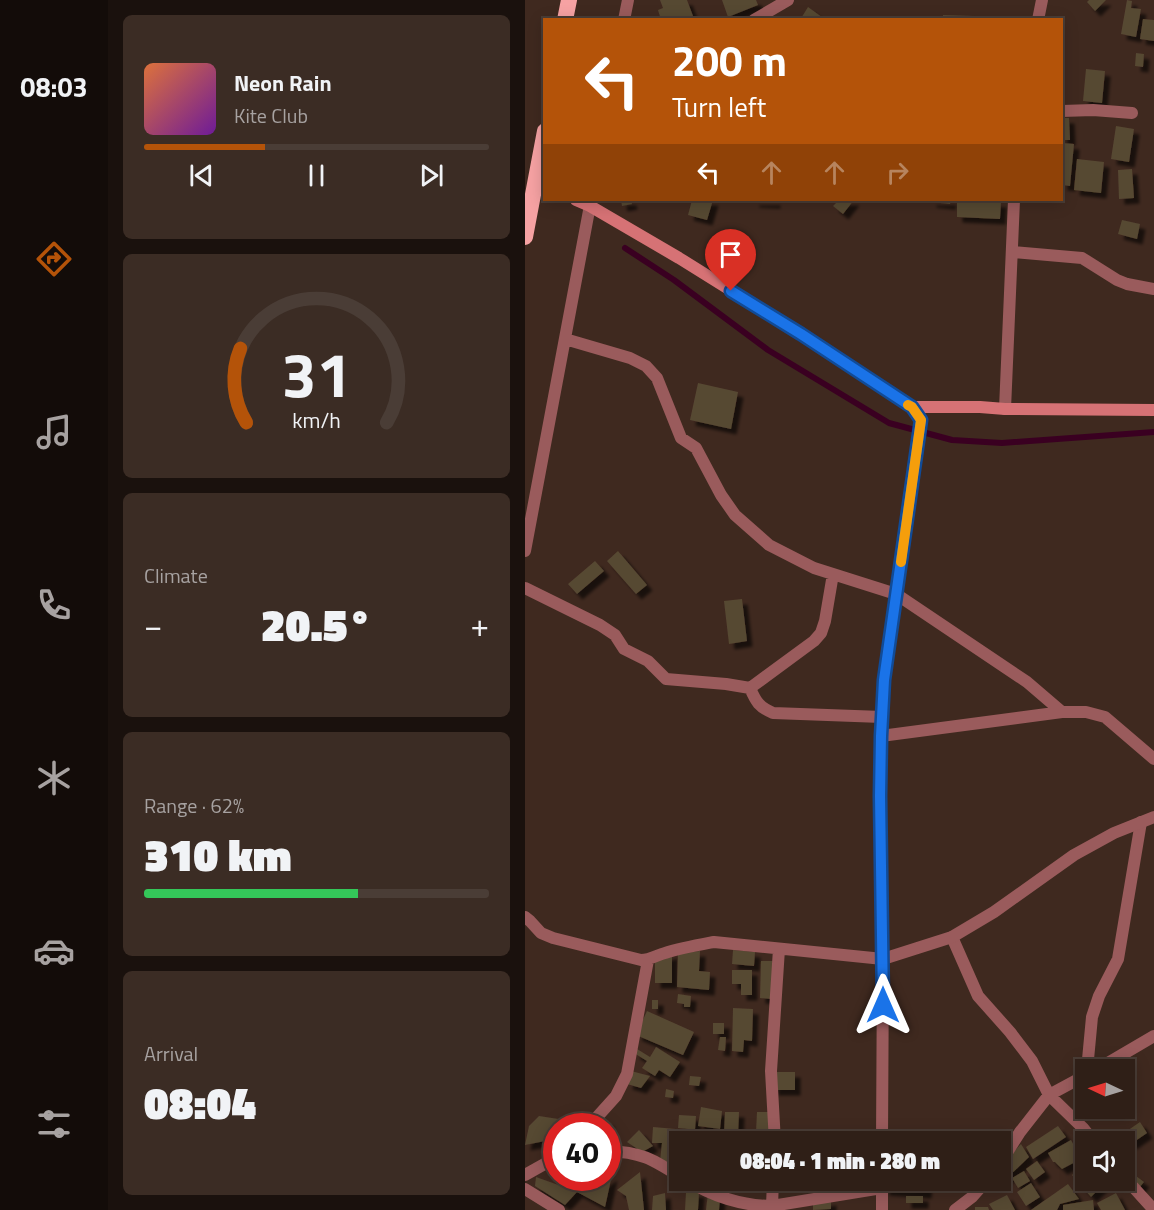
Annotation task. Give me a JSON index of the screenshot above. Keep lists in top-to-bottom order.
{
  "north": "left",
  "page": {
    "tabs": "08:03",
    "turn": ["200 m", "Turn left"],
    "song": ["Neon Rain", "Kite Club"],
    "tile": [
      "Climate",
      ["Range · 62%", "310 km"],
      ["Arrival", "08:04"]
    ],
    "heat": ["−", "20.5°", "+"],
    "limit": "40",
    "trip": "08:04 · 1 min · 280 m",
    "gauge": ["31", "km/h"]
  }
}
